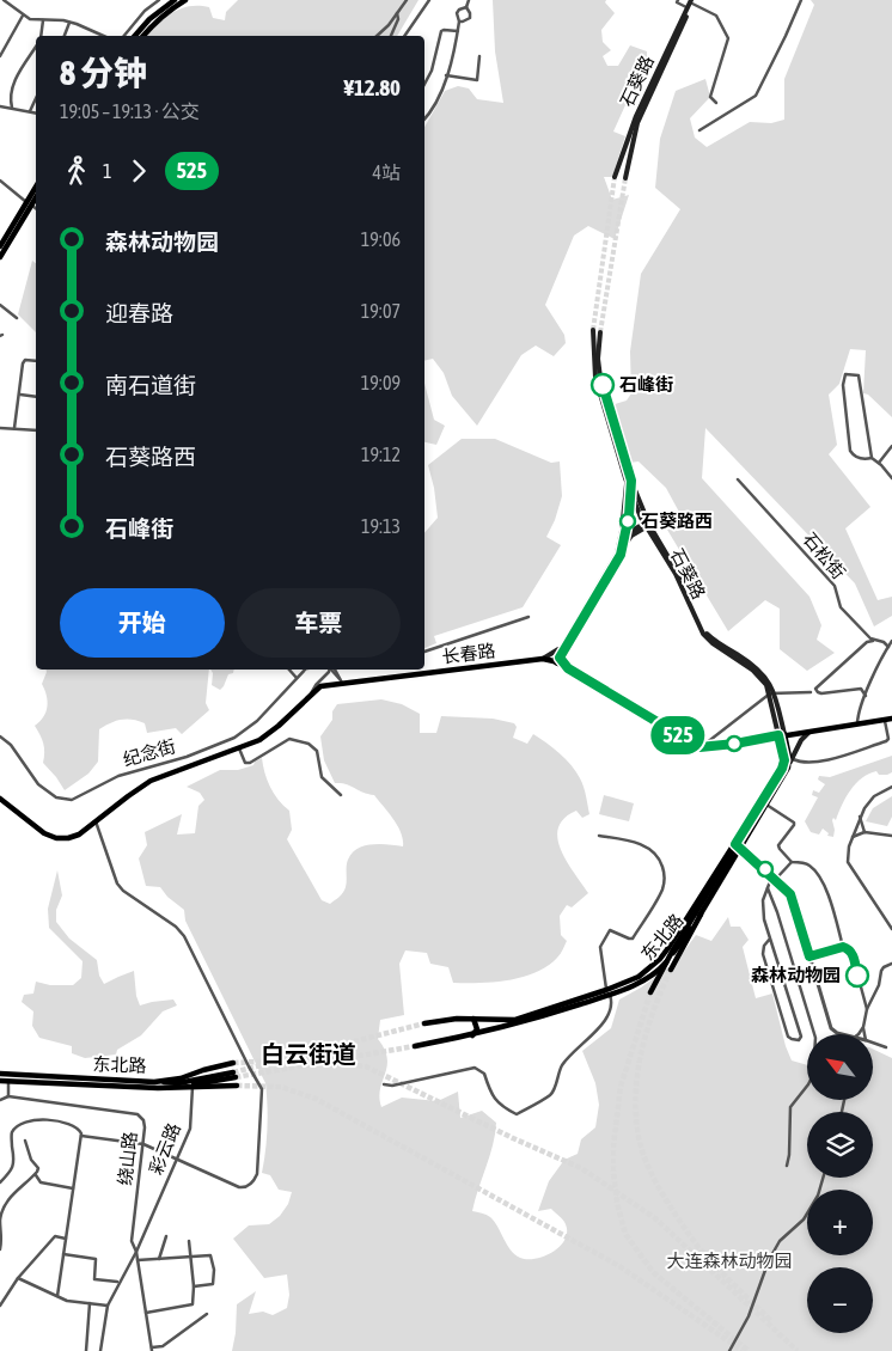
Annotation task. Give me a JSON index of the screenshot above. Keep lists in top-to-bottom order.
{
  "streets": {
    "main road": ["石葵路", "长春路", "东北路"],
    "street": [
      "石松街",
      "纪念街",
      "彩云路",
      "绕山路"
    ]
  },
  "crossings": [
    ["石葵路", "长春路"],
    ["石葵路", "东北路"],
    ["长春路", "东北路"],
    ["东北路", "彩云路"],
    ["彩云路", "绕山路"]
  ],
  "districts": ["白云街道"],
  "parks": ["大连森林动物园"],
  "places": ["石峰街", "石葵路西", "森林动物园"],
  "lines": ["bus line 525"],
  "north": "top left",
  "page": {
    "on_map": "525",
    "heading": ["8 分钟", "19:05 – 19:13 · 公交", "¥12.80"],
    "legs": ["1", "525", "4站"],
    "list": [
      {
        "name": "森林动物园",
        "value": "19:06"
      },
      {
        "name": "迎春路",
        "value": "19:07"
      },
      {
        "name": "南石道街",
        "value": "19:09"
      },
      {
        "name": "石葵路西",
        "value": "19:12"
      },
      {
        "name": "石峰街",
        "value": "19:13"
      }
    ],
    "buttons": ["开始", "车票"],
    "map_buttons": ["+", "−"]
  }
}
